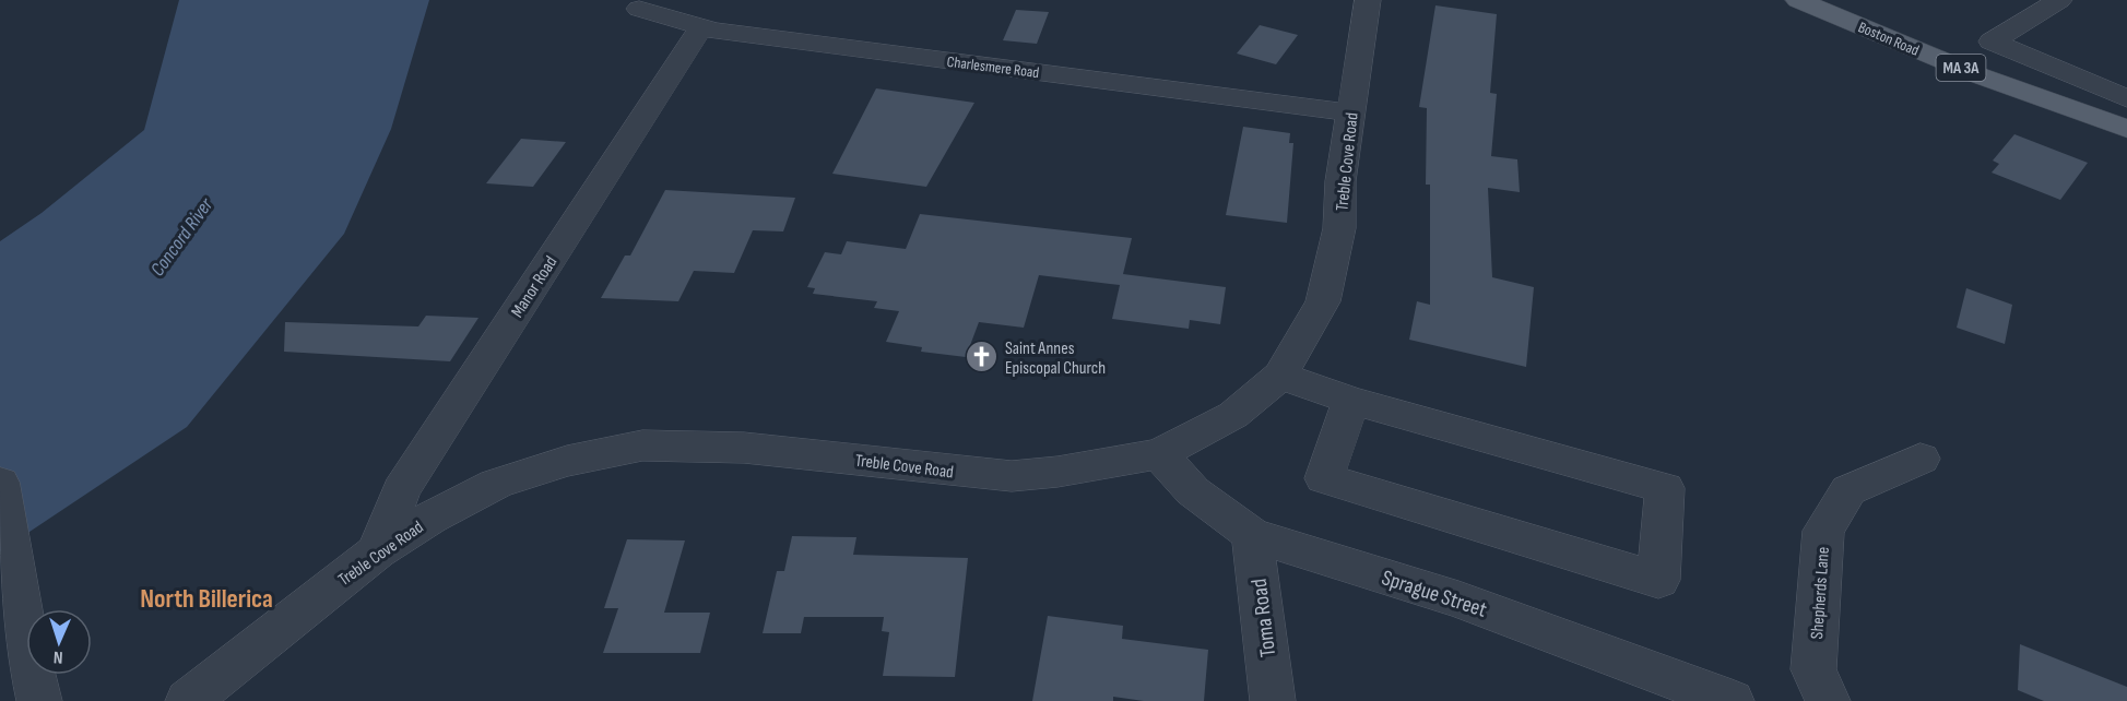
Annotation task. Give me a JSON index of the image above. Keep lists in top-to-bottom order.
{
  "streets": {
    "main road": ["Boston Road", "MA 3A"],
    "street": [
      "Charlesmere Road",
      "Treble Cove Road",
      "Manor Road",
      "Sprague Street",
      "Shepherds Lane",
      "Toma Road"
    ]
  },
  "crossings": [
    ["Charlesmere Road", "Treble Cove Road"],
    ["Charlesmere Road", "Manor Road"],
    ["Treble Cove Road", "Manor Road"],
    ["Treble Cove Road", "Sprague Street"],
    ["Sprague Street", "Toma Road"]
  ],
  "districts": ["North Billerica"],
  "water": ["Concord River"],
  "places": {
    "church": ["Saint Annes Episcopal Church"]
  },
  "north": "bottom"
}
